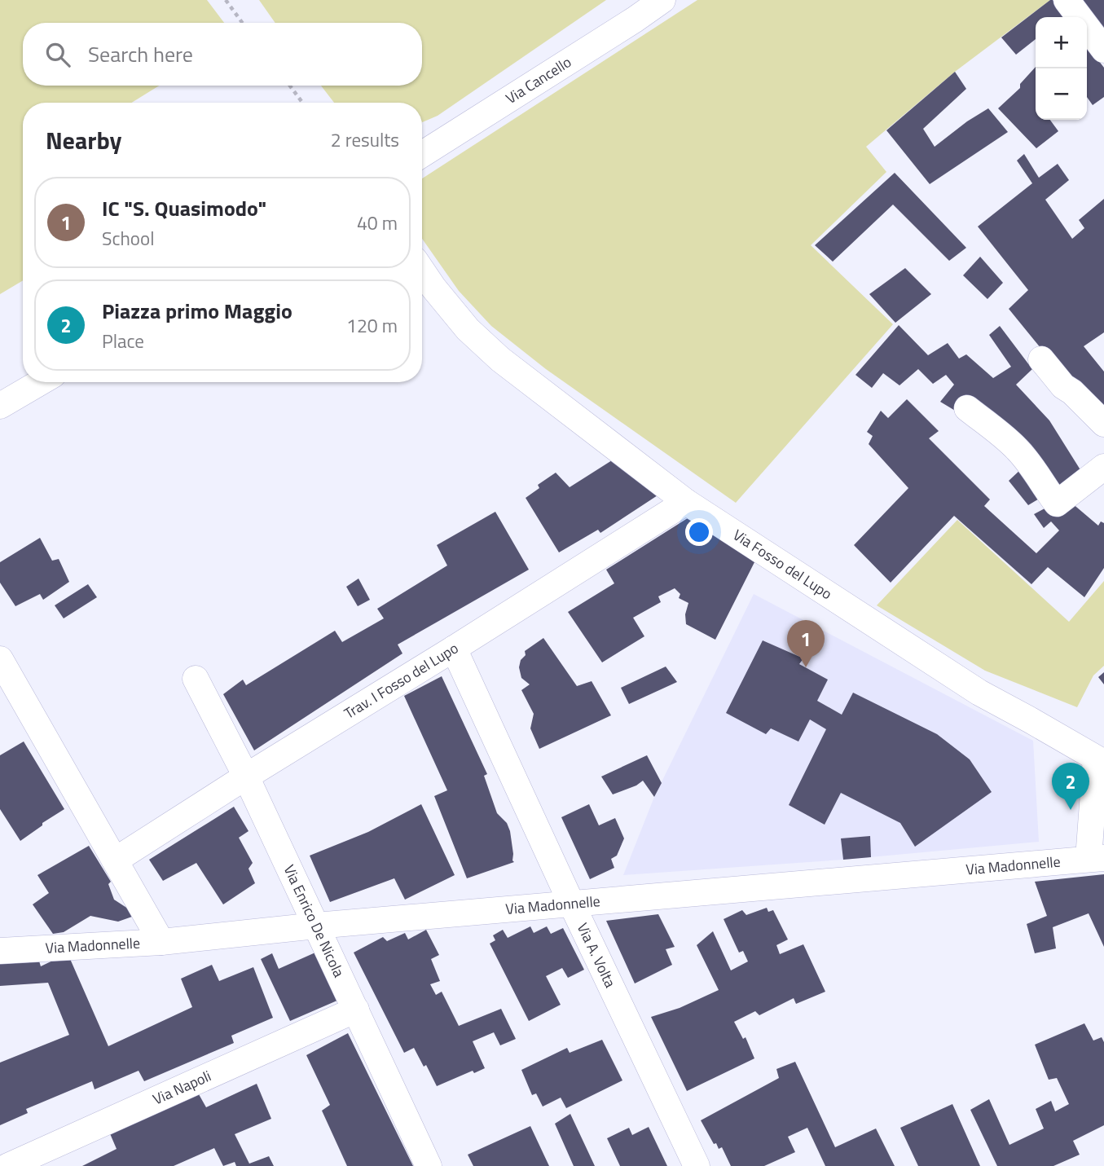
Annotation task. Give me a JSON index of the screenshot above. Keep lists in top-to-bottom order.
{
  "streets": {
    "street": [
      "Via Cancello",
      "Via Fosso del Lupo",
      "Trav. I Fosso del Lupo",
      "Via Madonnelle",
      "Via Enrico De Nicola",
      "Via A. Volta",
      "Via Napoli"
    ]
  },
  "crossings": [
    ["Via Fosso del Lupo", "Trav. I Fosso del Lupo"],
    ["Trav. I Fosso del Lupo", "Via Enrico De Nicola"],
    ["Trav. I Fosso del Lupo", "Via A. Volta"],
    ["Via Madonnelle", "Via Enrico De Nicola"],
    ["Via Madonnelle", "Via A. Volta"],
    ["Via Enrico De Nicola", "Via Napoli"]
  ],
  "page": {
    "map_buttons": ["+", "−"],
    "search": "Search here",
    "heading": ["Nearby", "2 results"],
    "list": [
      {
        "mark": "1",
        "name": "IC \"S. Quasimodo\"",
        "note": "School",
        "value": "40 m"
      },
      {
        "mark": "2",
        "name": "Piazza primo Maggio",
        "note": "Place",
        "value": "120 m"
      }
    ],
    "pins": ["1", "2"]
  }
}
